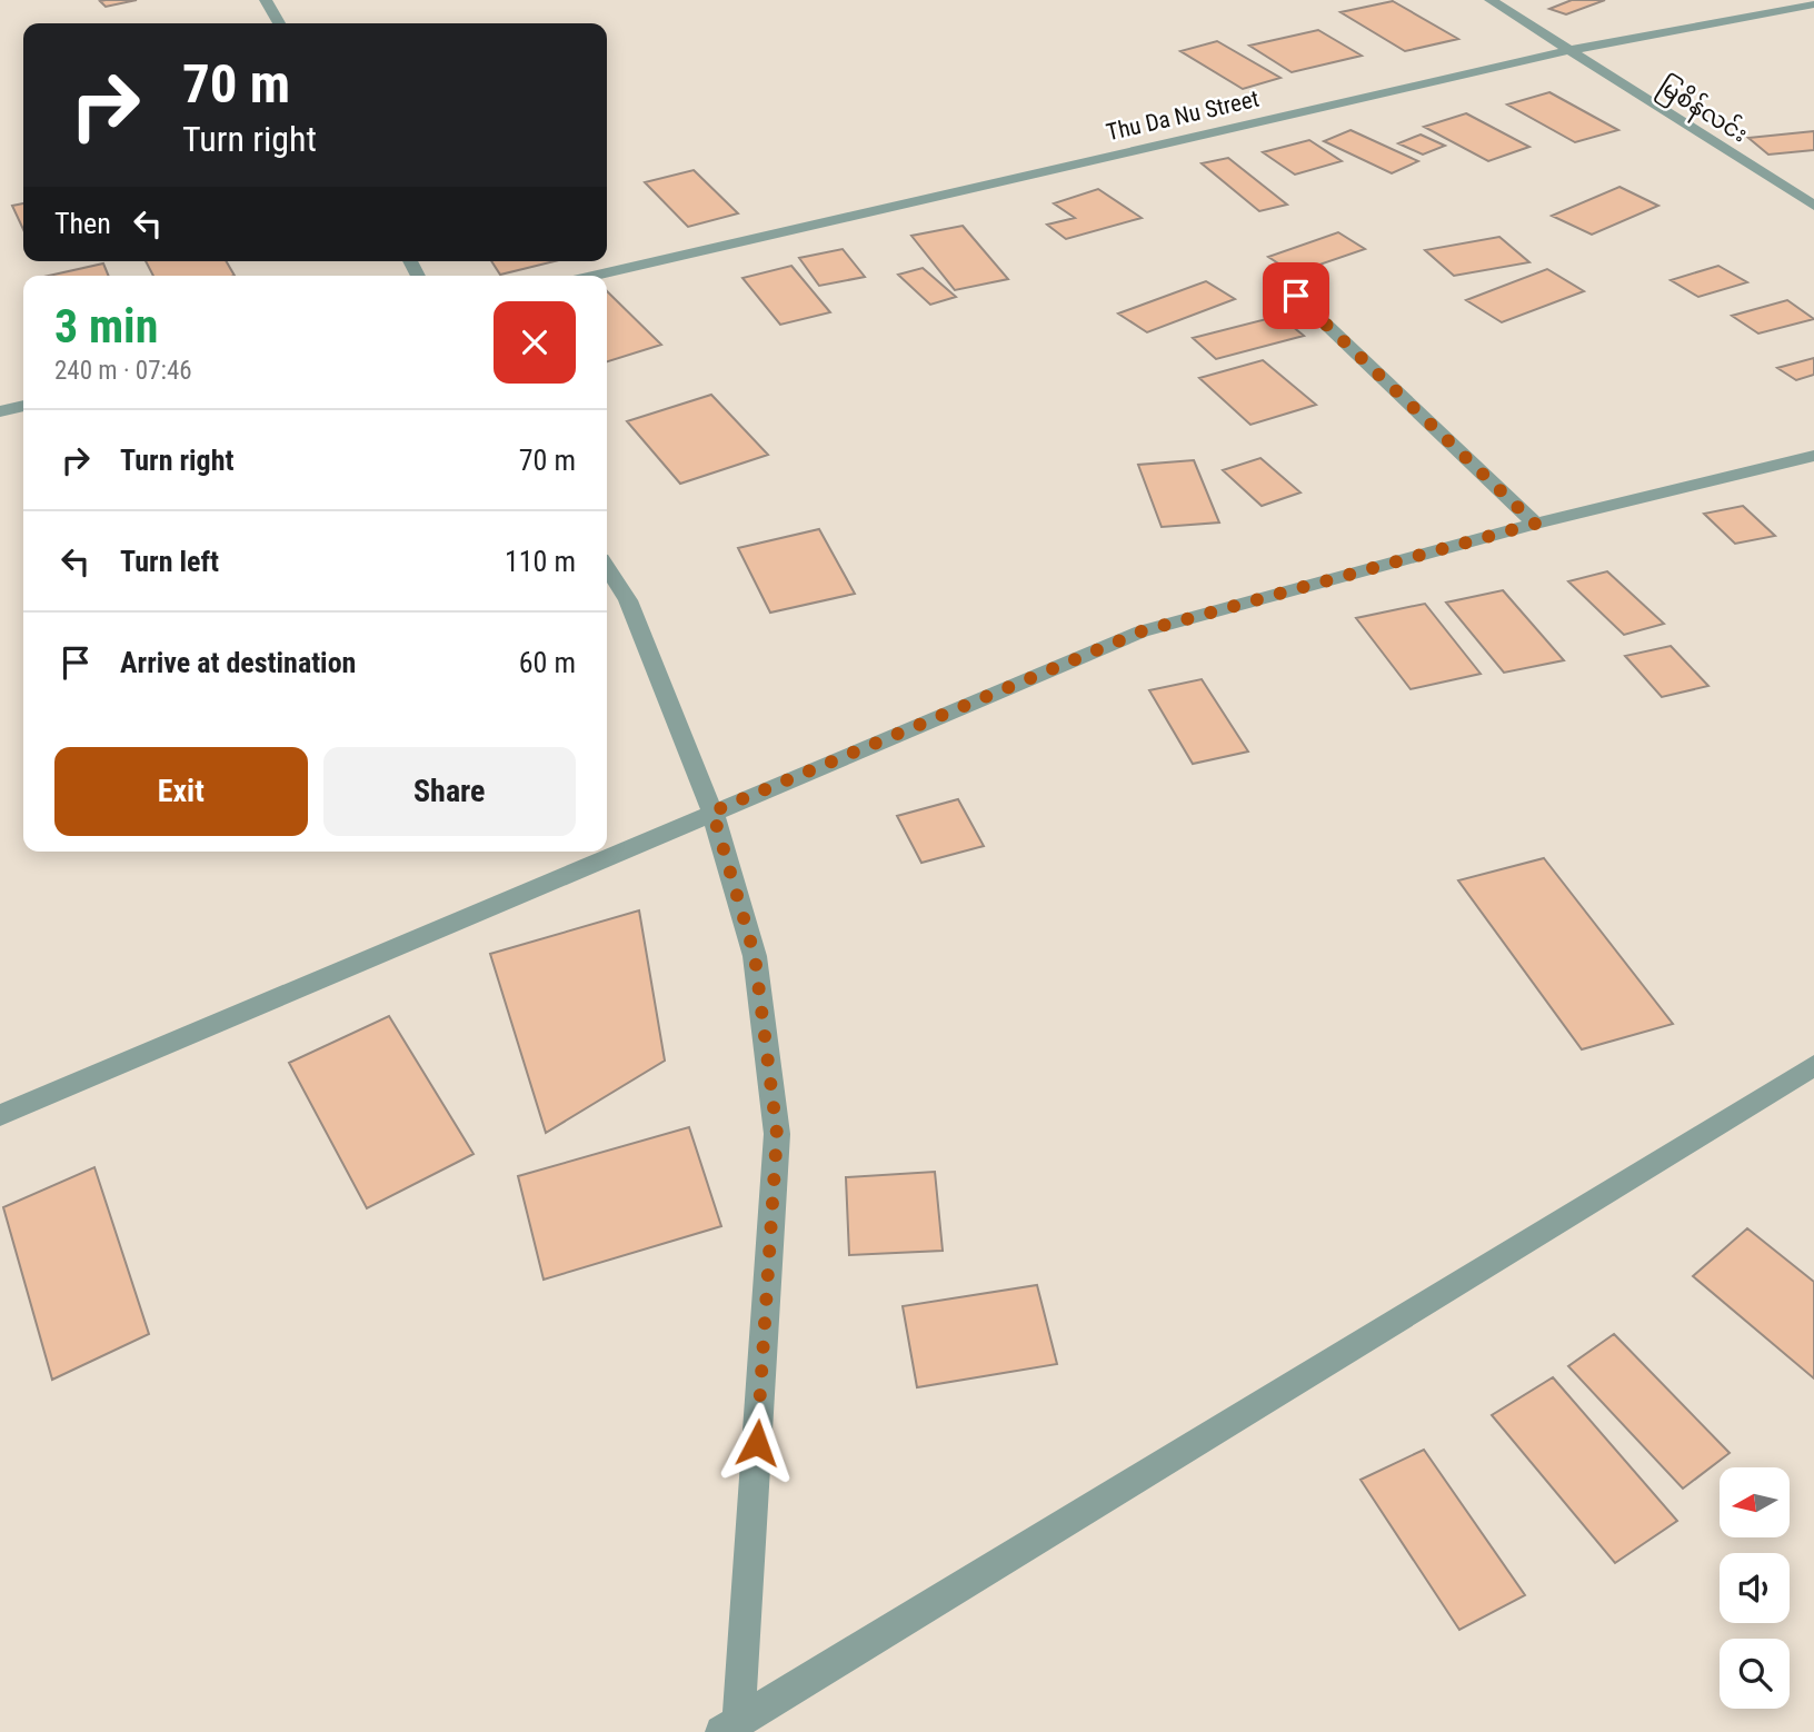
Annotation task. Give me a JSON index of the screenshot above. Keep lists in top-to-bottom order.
{
  "streets": {
    "street": ["မြစိန်လင်း", "Thu Da Nu Street"]
  },
  "crossings": [
    ["မြစိန်လင်း", "Thu Da Nu Street"]
  ],
  "north": "left",
  "page": {
    "turn": ["70 m", "Turn right"],
    "then": "Then",
    "heading": ["3 min", "240 m · 07:46"],
    "list": [
      {
        "name": "Turn right",
        "value": "70 m"
      },
      {
        "name": "Turn left",
        "value": "110 m"
      },
      {
        "name": "Arrive at destination",
        "value": "60 m"
      }
    ],
    "buttons": ["Exit", "Share"]
  }
}
